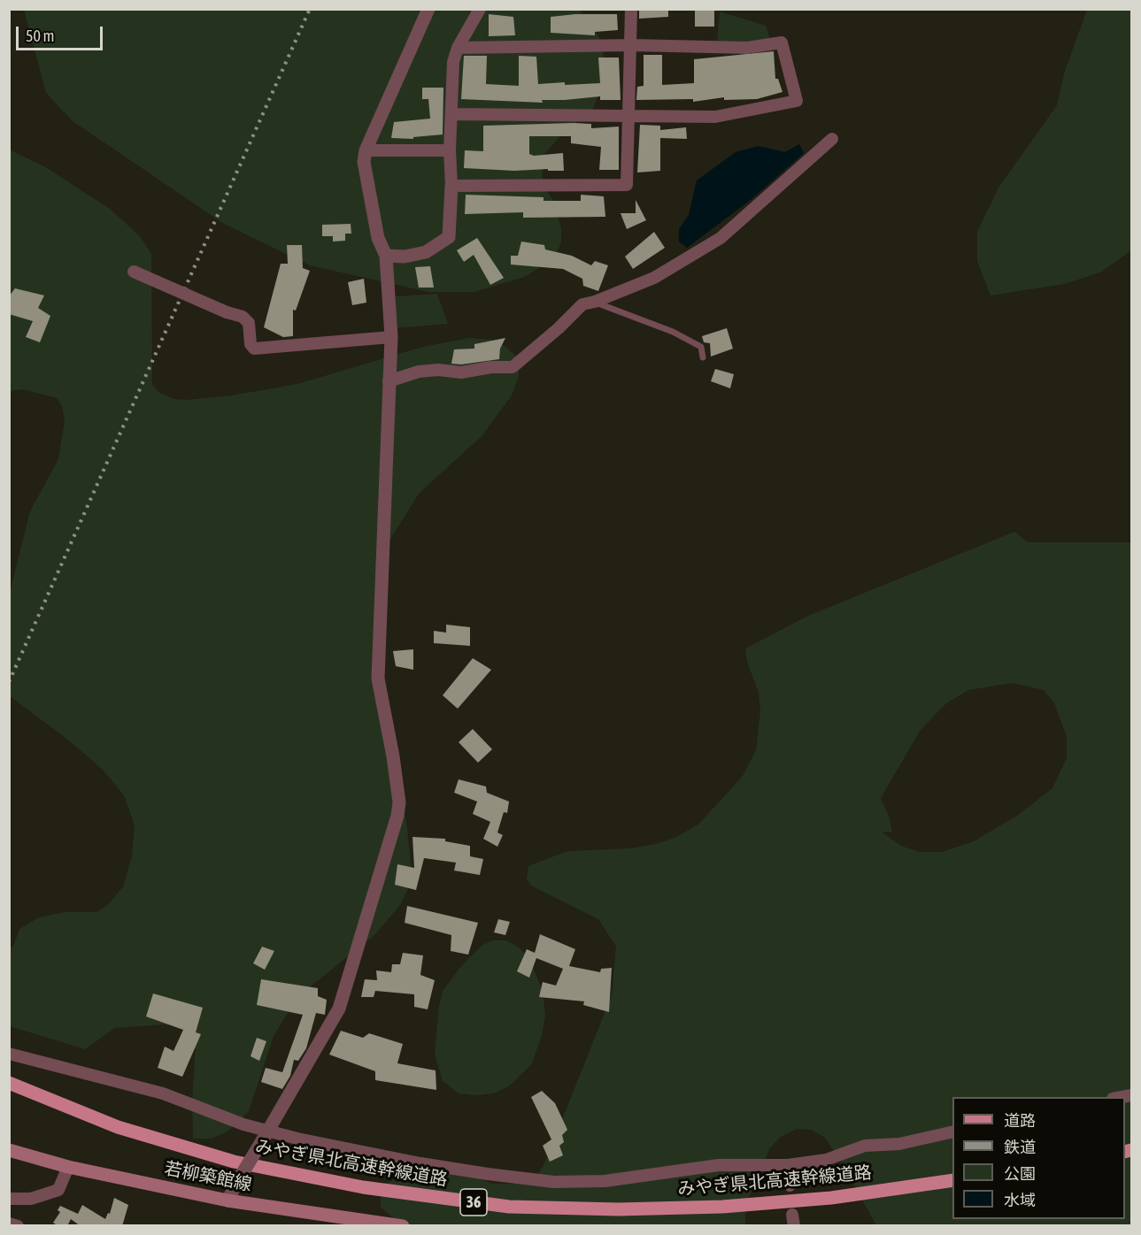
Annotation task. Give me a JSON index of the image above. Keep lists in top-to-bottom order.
{
  "streets": {
    "main road": ["みやぎ県北高速幹線道路", "若柳築館線", "36"]
  },
  "legend": [
    "道路",
    "鉄道",
    "公園",
    "水域"
  ],
  "scale_bar": "50 m"
}
